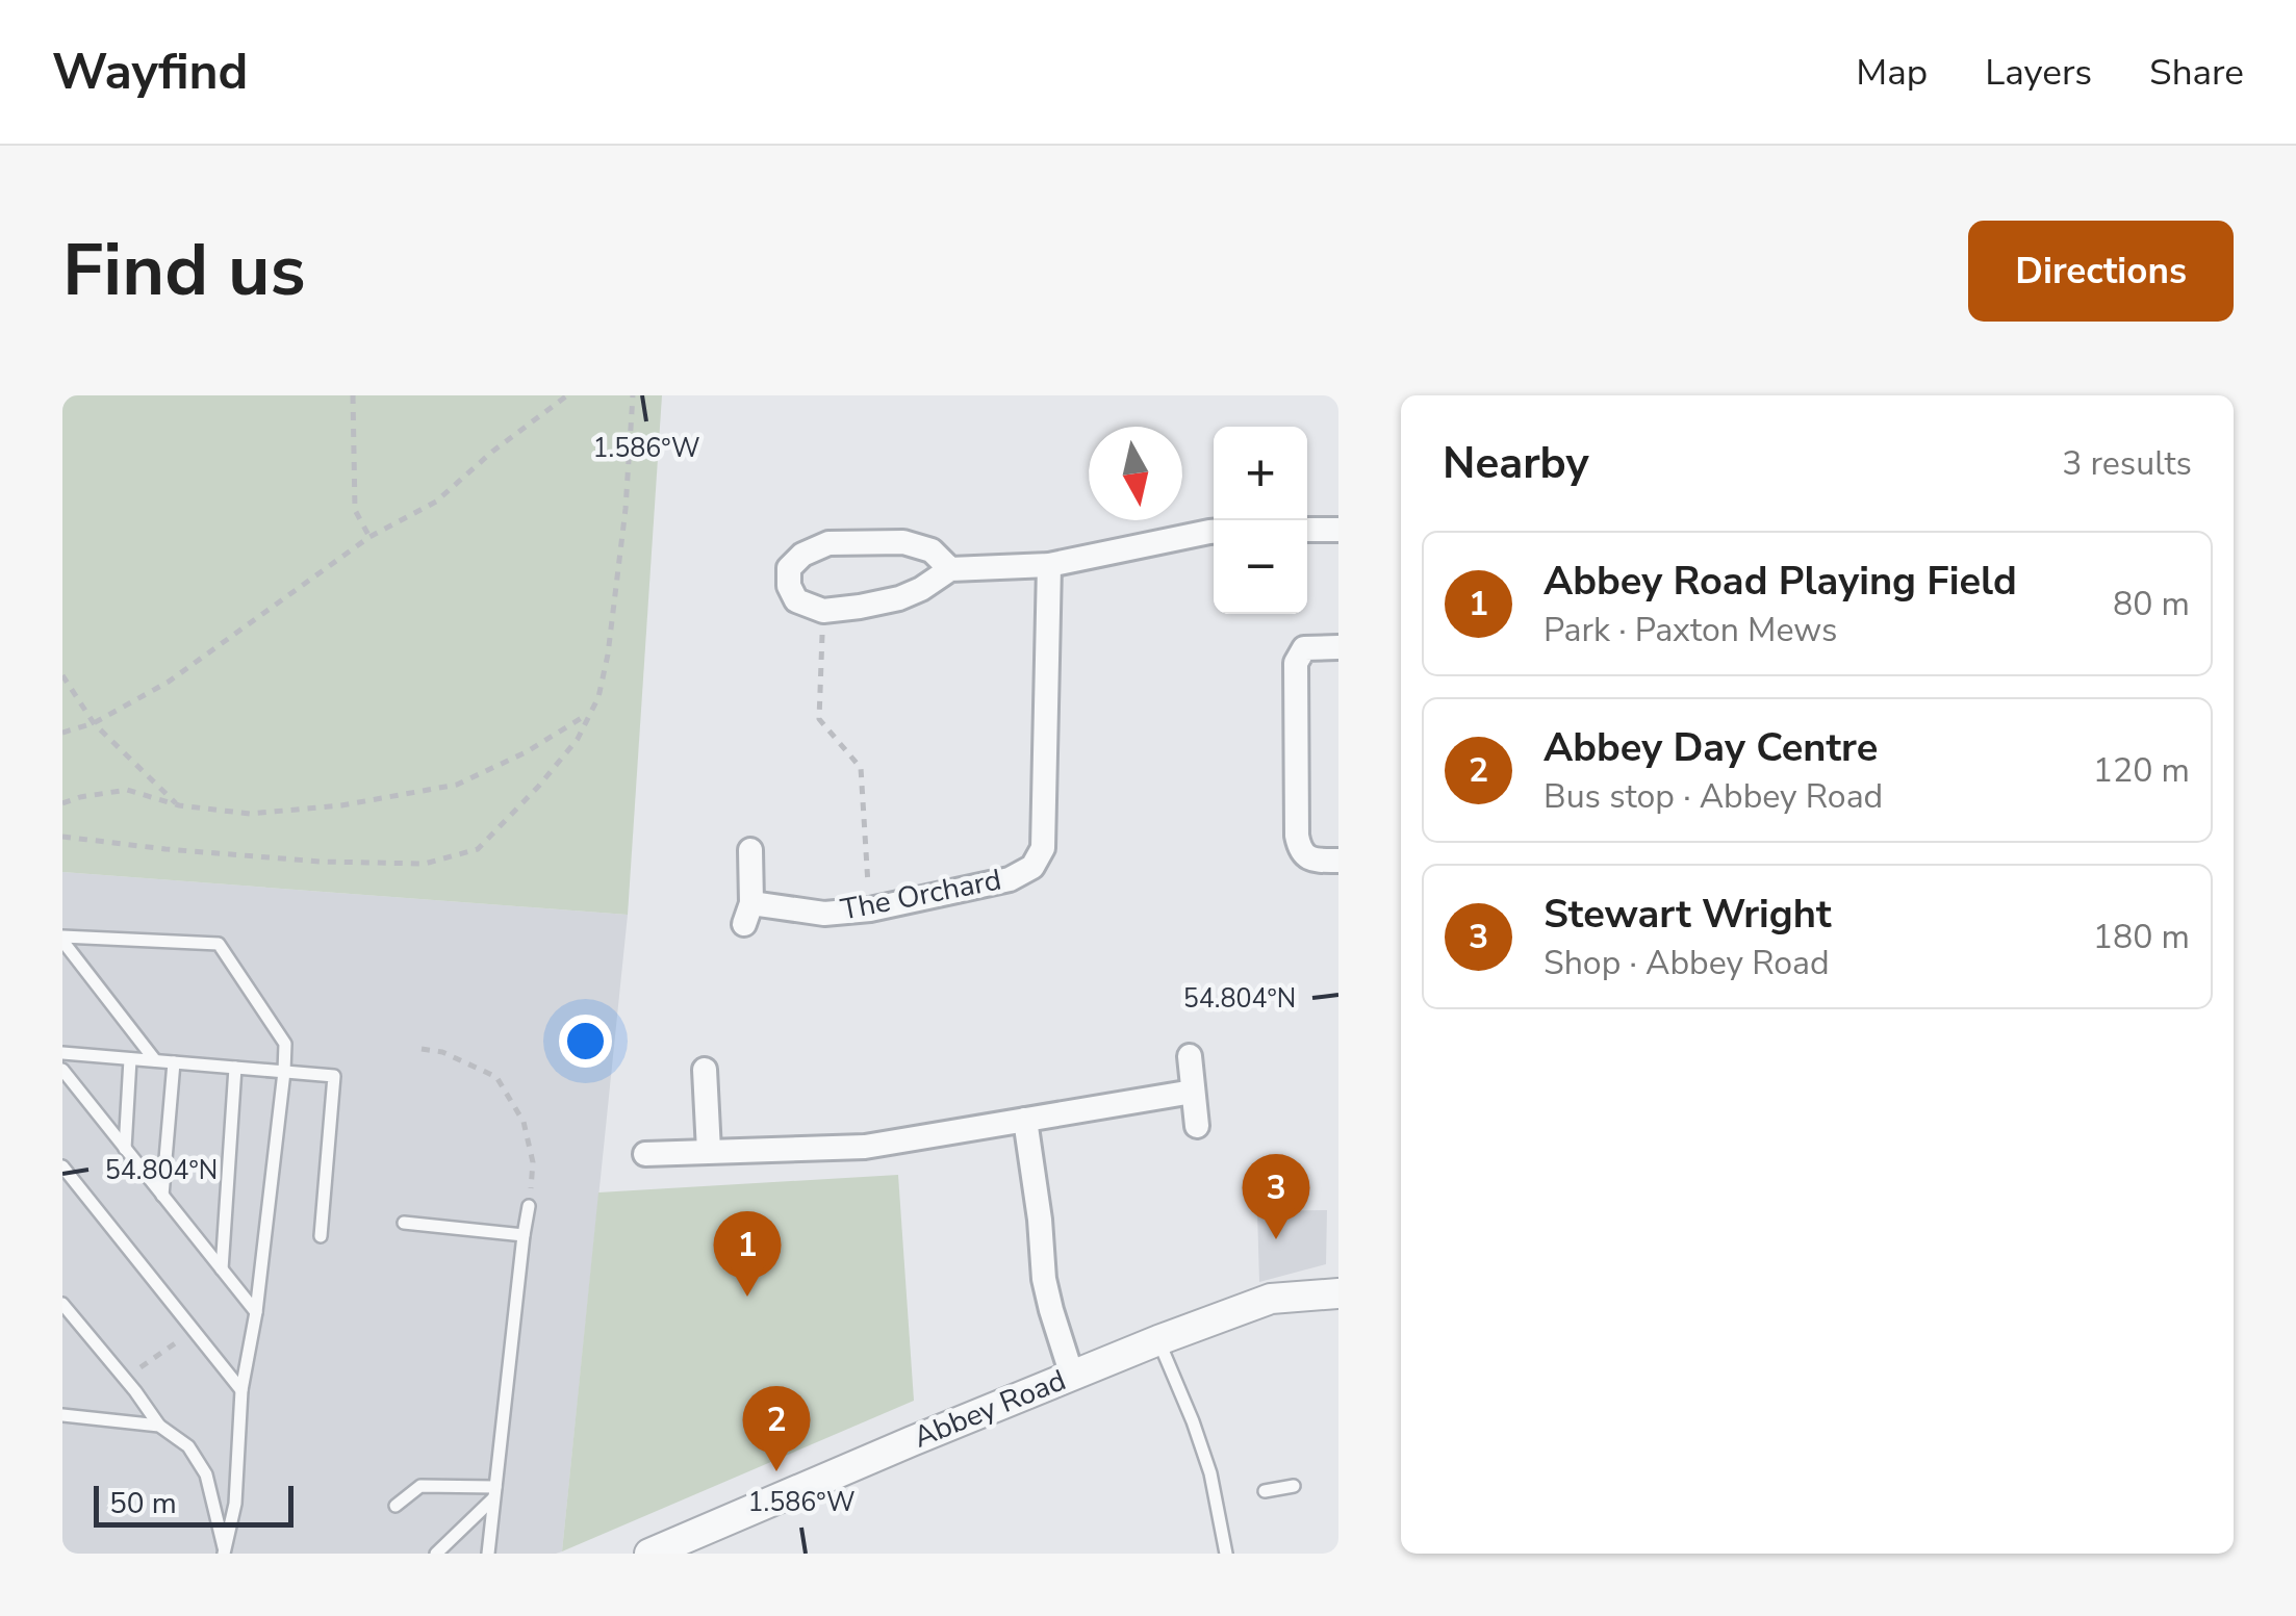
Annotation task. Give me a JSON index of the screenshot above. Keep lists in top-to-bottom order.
{
  "streets": {
    "street": ["The Orchard", "Abbey Road"]
  },
  "scale_bar": "50 m",
  "north": "bottom",
  "page": {
    "header": "Wayfind",
    "nav": ["Map", "Layers", "Share"],
    "title": "Find us",
    "buttons": "Directions",
    "heading": ["Nearby", "3 results"],
    "map_buttons": ["+", "−"],
    "list": [
      {
        "mark": "1",
        "name": "Abbey Road Playing Field",
        "note": "Park · Paxton Mews",
        "value": "80 m"
      },
      {
        "mark": "2",
        "name": "Abbey Day Centre",
        "note": "Bus stop · Abbey Road",
        "value": "120 m"
      },
      {
        "mark": "3",
        "name": "Stewart Wright",
        "note": "Shop · Abbey Road",
        "value": "180 m"
      }
    ],
    "pins": ["3", "1", "2"],
    "scale": "50 m"
  },
  "coordinates": ["1.586°W", "54.804°N"]
}
